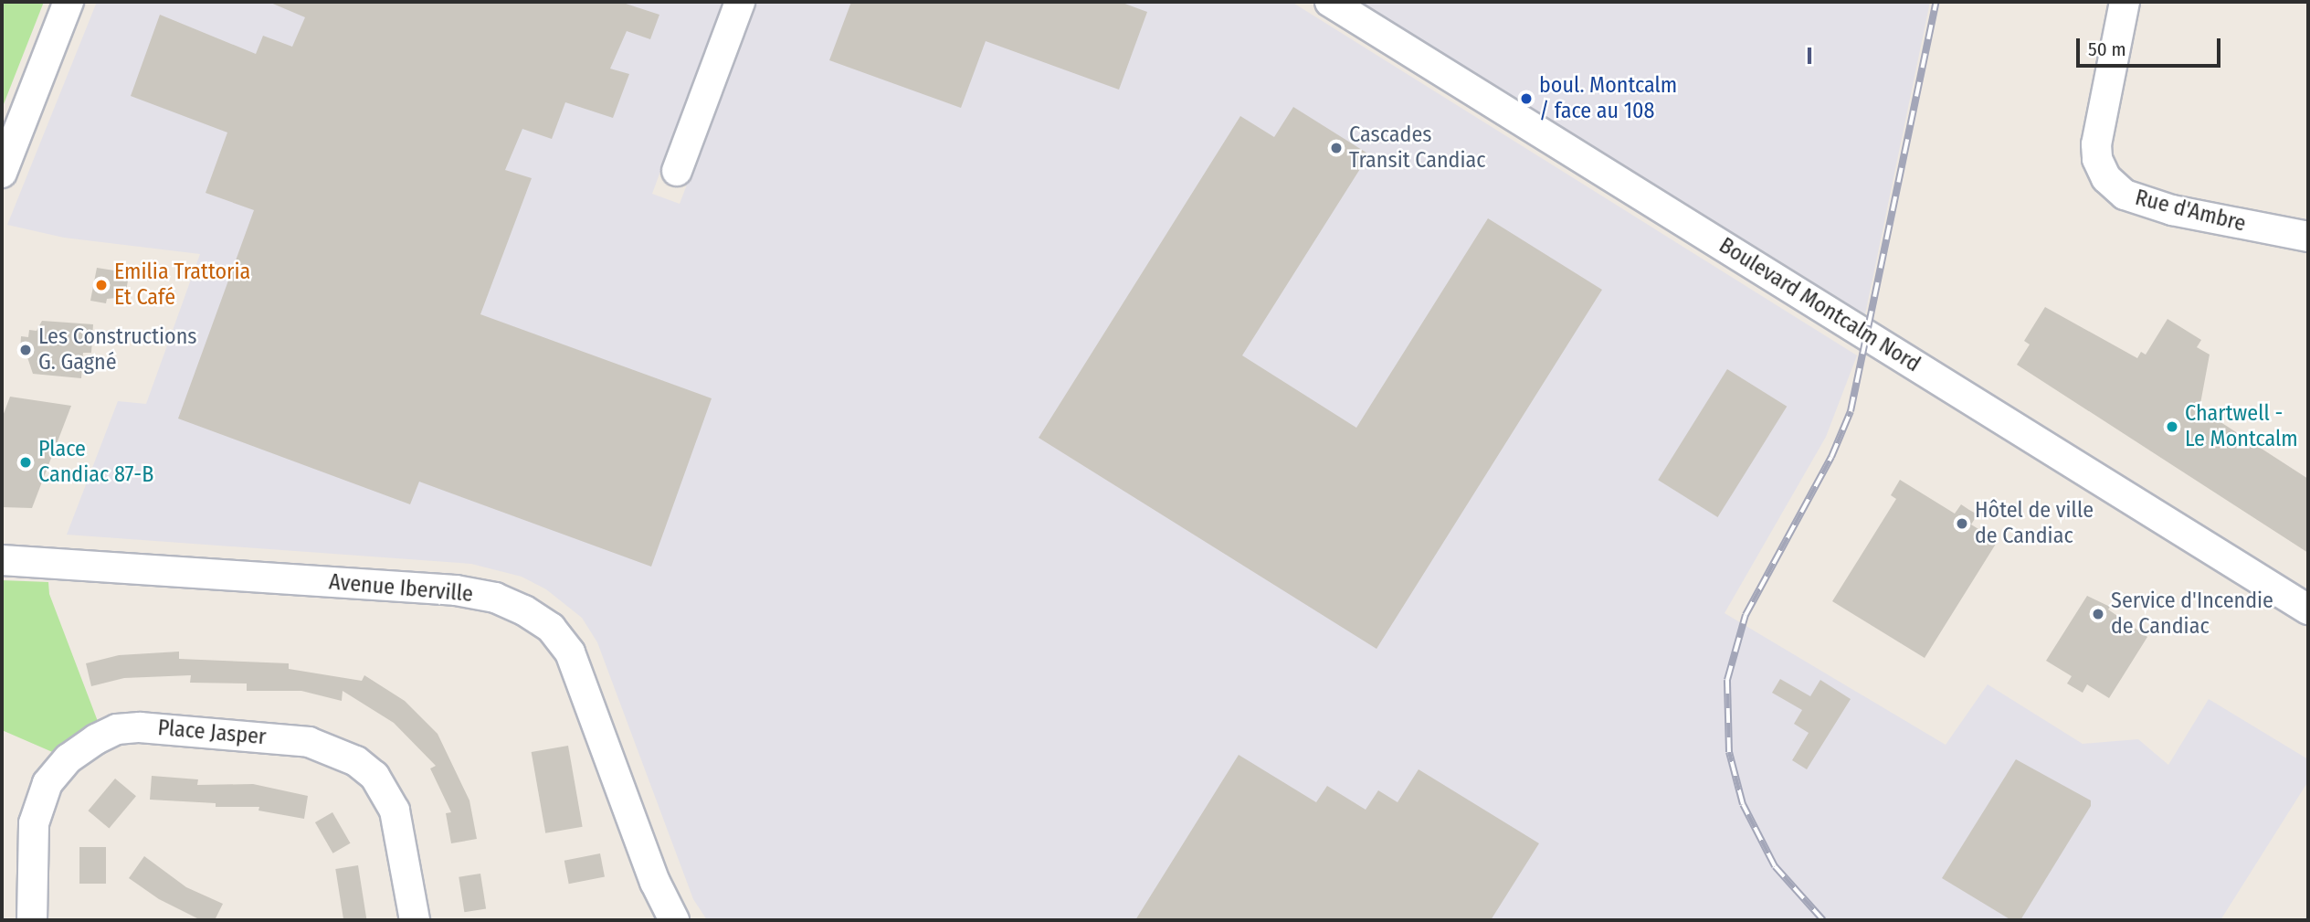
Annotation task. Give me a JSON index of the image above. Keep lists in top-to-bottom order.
{
  "streets": {
    "street": [
      "Rue d'Ambre",
      "Boulevard Montcalm Nord",
      "Avenue Iberville",
      "Place Jasper"
    ]
  },
  "districts": ["I"],
  "places": [
    "boul. Montcalm / face au 108",
    "Cascades Transit Candiac",
    "Emilia Trattoria Et Café",
    "Les Constructions G. Gagné",
    "Chartwell - Le Montcalm",
    "Place Candiac 87-B",
    "Hôtel de ville de Candiac",
    "Service d'Incendie de Candiac"
  ],
  "scale_bar": "50 m"
}
